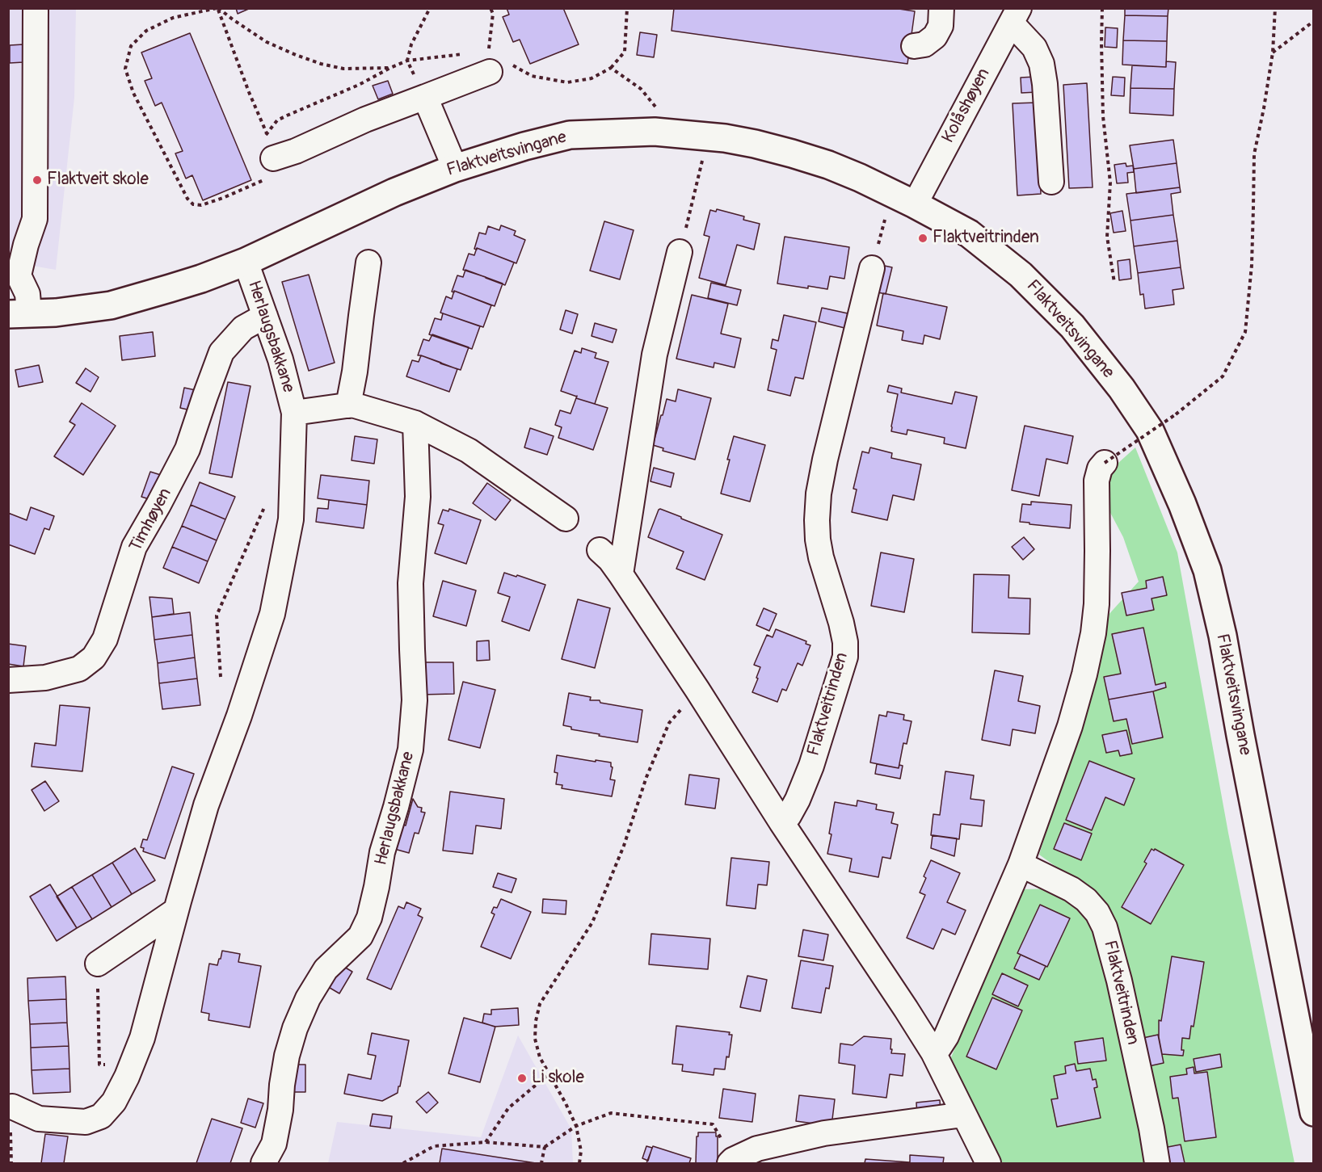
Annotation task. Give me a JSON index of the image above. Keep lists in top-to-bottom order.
{
  "streets": {
    "main road": ["Flaktveitsvingane"],
    "street": [
      "Kolåshøyen",
      "Herlaugsbakkane",
      "Timhøyen",
      "Flaktveitrinden"
    ]
  },
  "crossings": [
    ["Kolåshøyen", "Flaktveitsvingane"],
    ["Flaktveitsvingane", "Herlaugsbakkane"],
    ["Herlaugsbakkane", "Timhøyen"]
  ],
  "places": ["Flaktveit skole", "Flaktveitrinden", "Li skole"]
}
